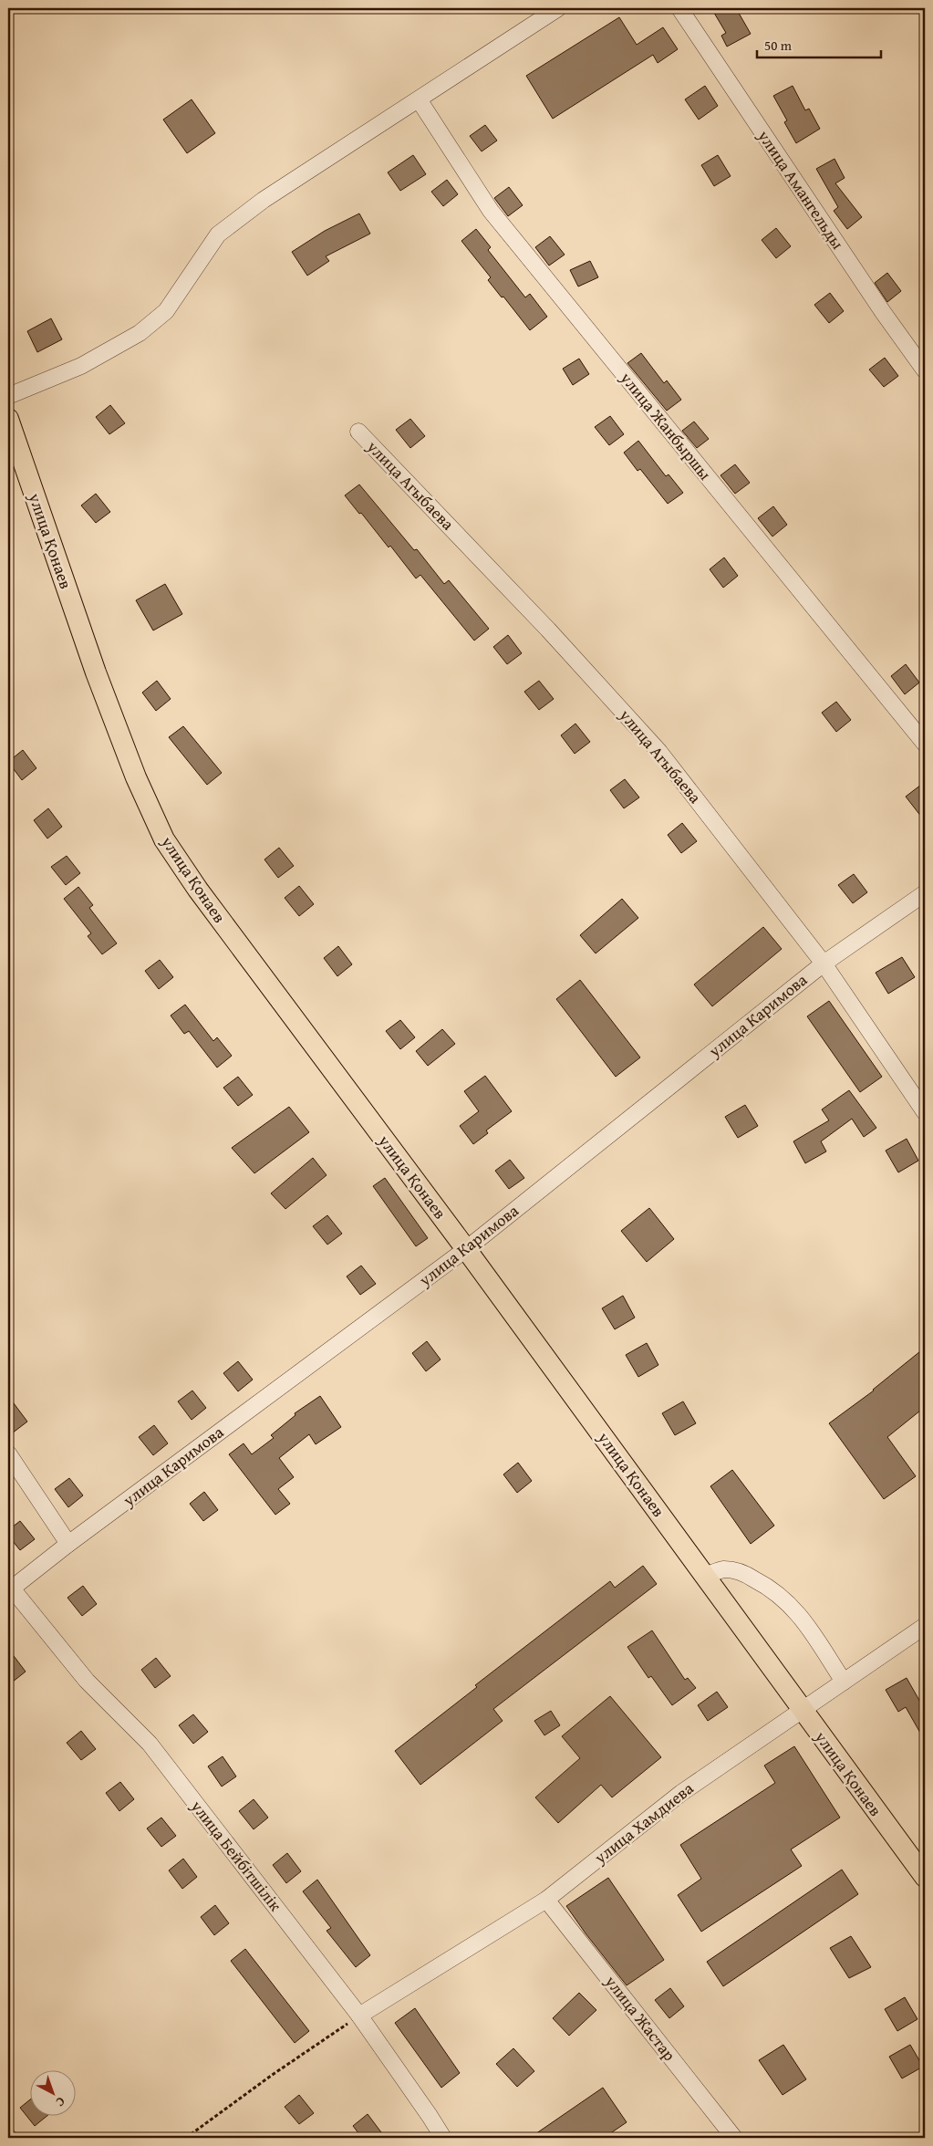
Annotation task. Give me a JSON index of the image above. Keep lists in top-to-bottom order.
{
  "streets": {
    "main road": ["улица Қонаев"],
    "street": [
      "улица Амангельды",
      "улица Жанбыршы",
      "улица Агыбаева",
      "улица Каримова",
      "улица Хамдиева",
      "улица Бейбітшілік",
      "улица Жастар"
    ]
  },
  "crossings": [
    ["улица Агыбаева", "улица Каримова"],
    ["улица Қонаев", "улица Каримова"],
    ["улица Қонаев", "улица Хамдиева"],
    ["улица Каримова", "улица Бейбітшілік"],
    ["улица Хамдиева", "улица Бейбітшілік"],
    ["улица Хамдиева", "улица Жастар"]
  ],
  "scale_bar": "50 m",
  "north": "bottom right"
}
